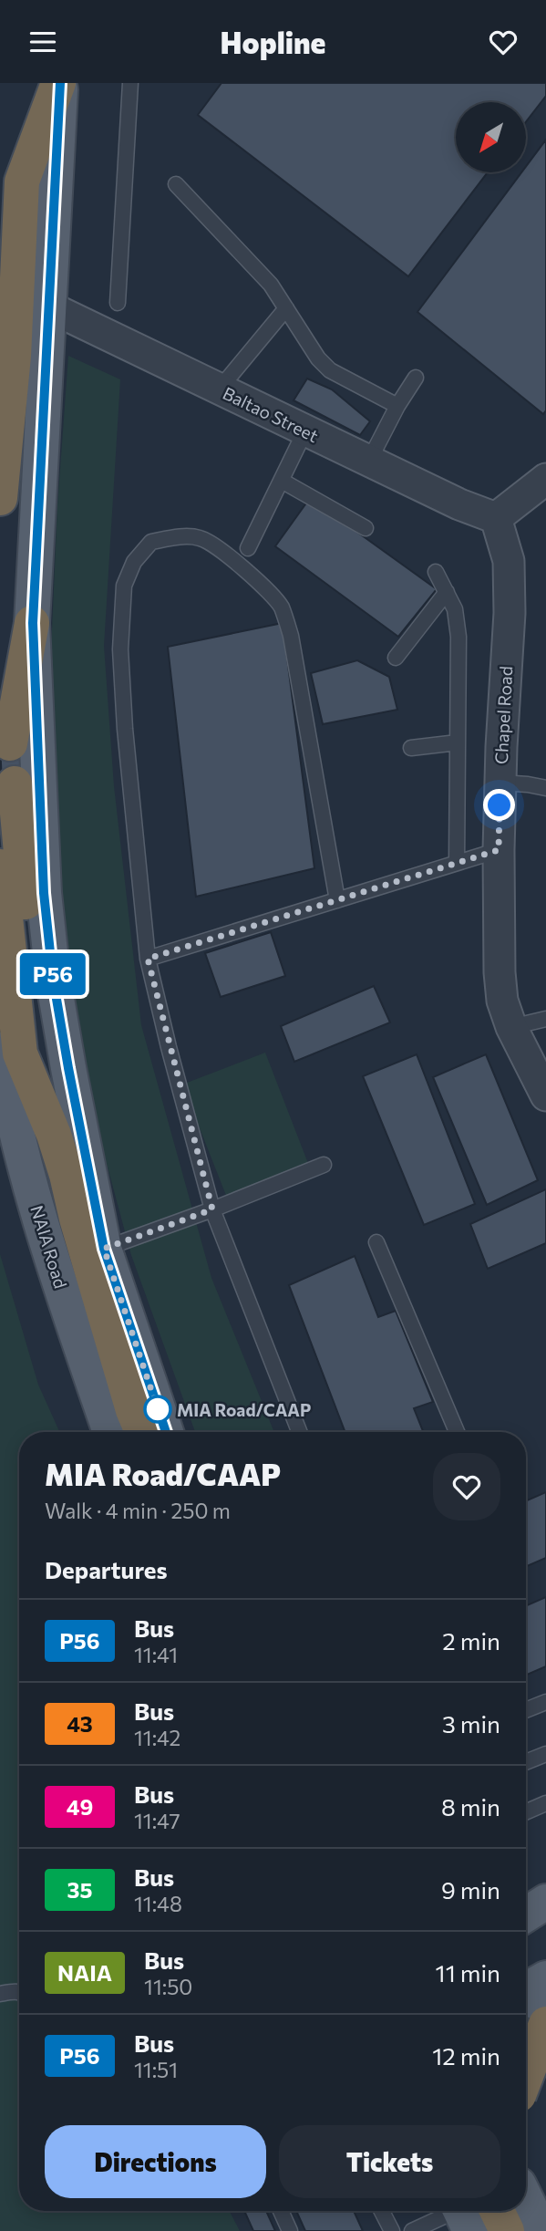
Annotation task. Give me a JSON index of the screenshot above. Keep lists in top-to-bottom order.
{
  "streets": {
    "main road": ["NAIA Road"],
    "street": ["Baltao Street", "Chapel Road"]
  },
  "crossings": [
    ["Baltao Street", "Chapel Road"]
  ],
  "places": ["MIA Road/CAAP"],
  "lines": ["bus line P56"],
  "north": "bottom left",
  "page": {
    "header": "Hopline",
    "on_map": "P56",
    "heading": [
      ["MIA Road/CAAP", "Walk · 4 min · 250 m"],
      "Departures"
    ],
    "list": [
      {
        "mark": "P56",
        "name": "Bus",
        "note": "11:41",
        "value": "2 min"
      },
      {
        "mark": "43",
        "name": "Bus",
        "note": "11:42",
        "value": "3 min"
      },
      {
        "mark": "49",
        "name": "Bus",
        "note": "11:47",
        "value": "8 min"
      },
      {
        "mark": "35",
        "name": "Bus",
        "note": "11:48",
        "value": "9 min"
      },
      {
        "mark": "NAIA",
        "name": "Bus",
        "note": "11:50",
        "value": "11 min"
      },
      {
        "mark": "P56",
        "name": "Bus",
        "note": "11:51",
        "value": "12 min"
      }
    ],
    "buttons": ["Directions", "Tickets"]
  }
}
